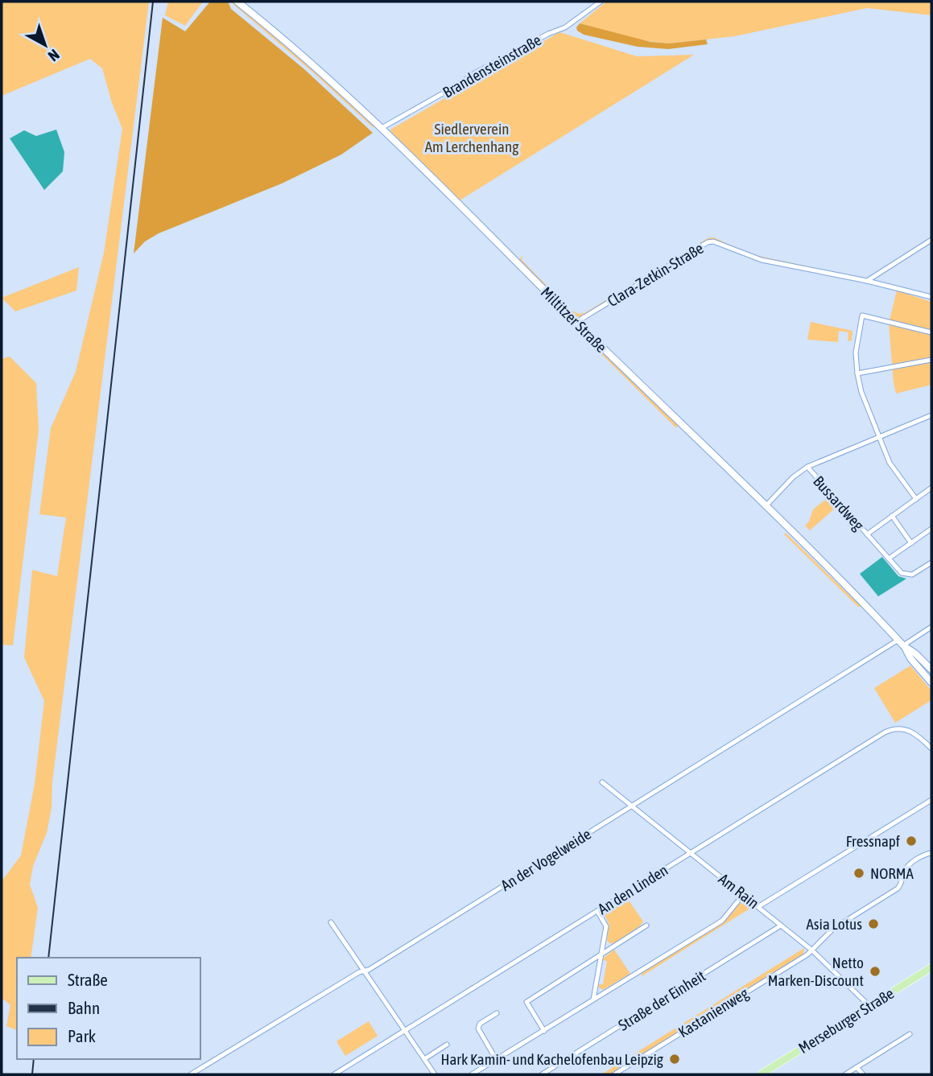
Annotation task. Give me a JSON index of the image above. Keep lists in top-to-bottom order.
{
  "streets": {
    "main road": ["Merseburger Straße"],
    "street": [
      "Brandensteinstraße",
      "Clara-Zetkin-Straße",
      "Miltitzer Straße",
      "Bussardweg",
      "An der Vogelweide",
      "An den Linden",
      "Am Rain",
      "Straße der Einheit",
      "Kastanienweg"
    ]
  },
  "crossings": [
    ["Brandensteinstraße", "Miltitzer Straße"],
    ["Clara-Zetkin-Straße", "Miltitzer Straße"],
    ["Miltitzer Straße", "Bussardweg"],
    ["Miltitzer Straße", "An der Vogelweide"],
    ["An der Vogelweide", "Am Rain"],
    ["An den Linden", "Am Rain"],
    ["Am Rain", "Straße der Einheit"],
    ["Am Rain", "Kastanienweg"],
    ["Am Rain", "Merseburger Straße"]
  ],
  "parks": ["Siedlerverein Am Lerchenhang"],
  "places": [
    "Fressnapf",
    "NORMA",
    "Asia Lotus",
    "Netto Marken-Discount",
    "Hark Kamin- und Kachelofenbau Leipzig"
  ],
  "legend": ["Straße", "Bahn", "Park"],
  "north": "bottom right"
}
